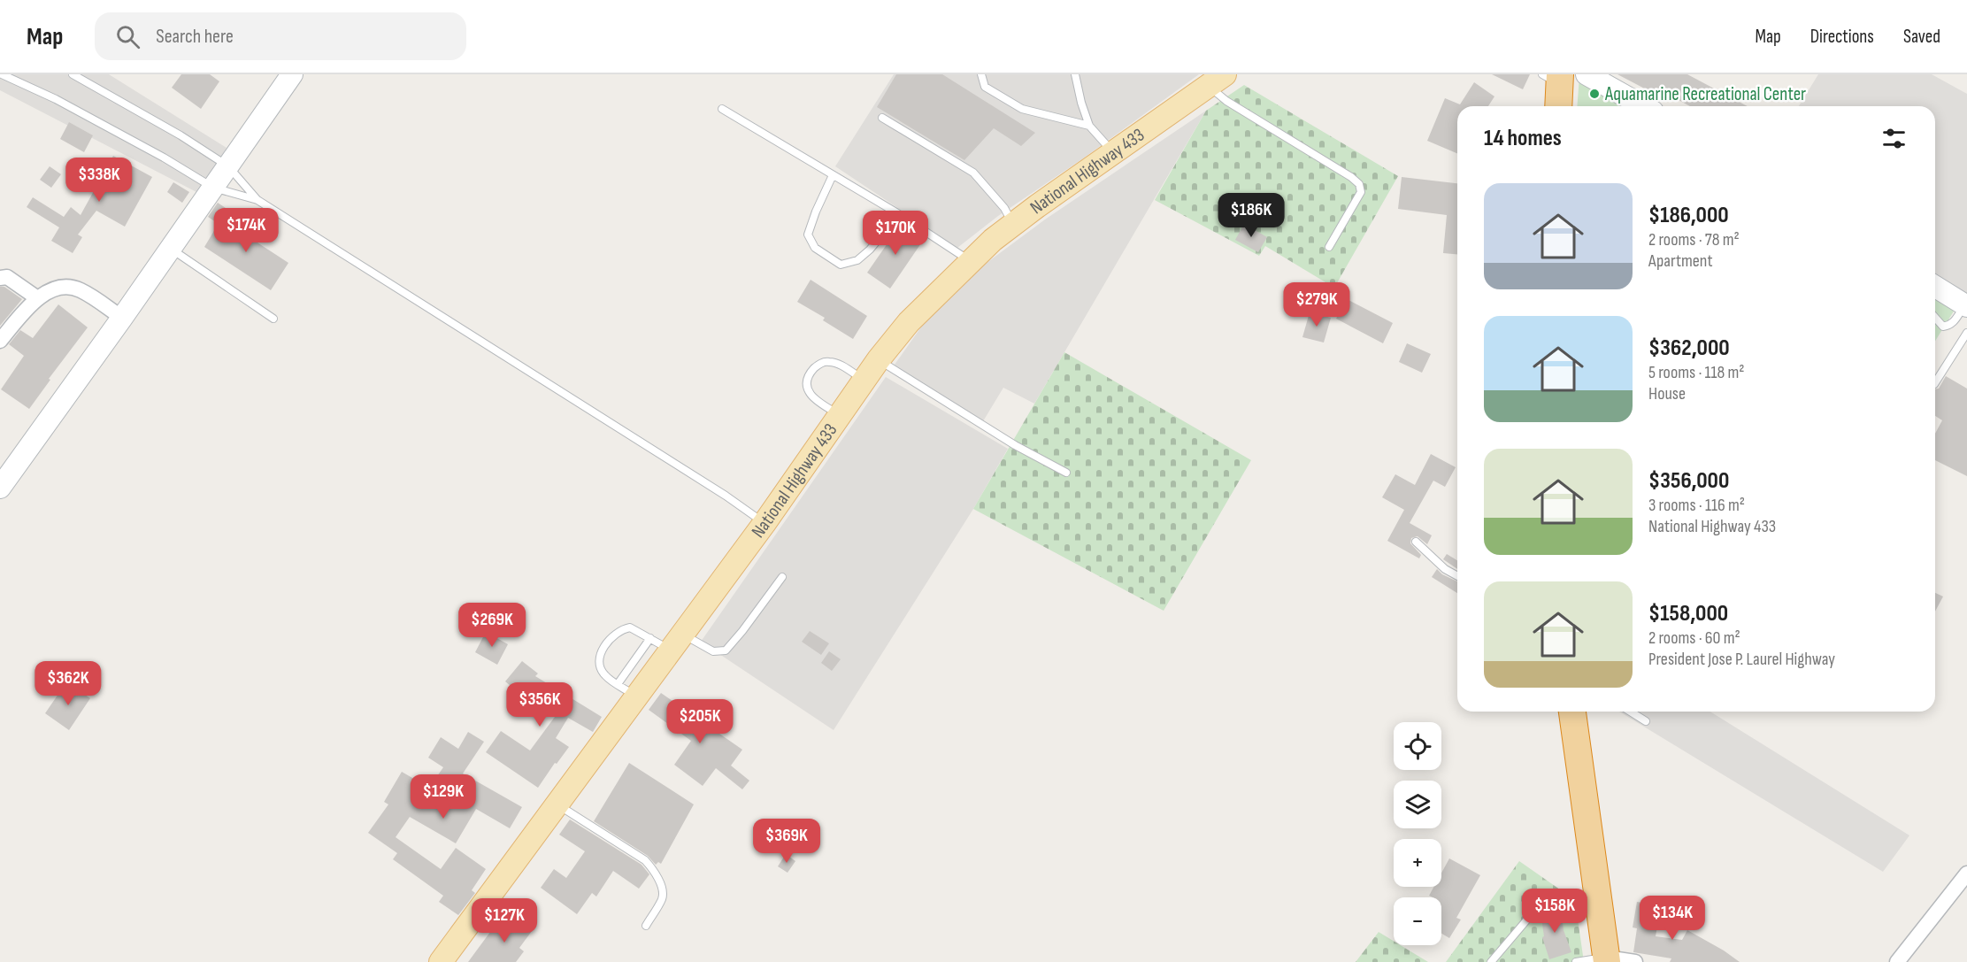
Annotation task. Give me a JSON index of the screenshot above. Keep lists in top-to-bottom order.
{
  "streets": {
    "main road": ["National Highway 433"]
  },
  "places": ["Aquamarine Recreational Center"],
  "page": {
    "header": "Map",
    "search": "Search here",
    "nav": ["Map", "Directions", "Saved"],
    "heading": "14 homes",
    "price": [
      "$338K",
      "$186K",
      "$174K",
      "$170K",
      "$279K",
      "$269K",
      "$362K",
      "$356K",
      "$205K",
      "$129K",
      "$369K",
      "$158K",
      "$134K",
      "$127K"
    ],
    "list": [
      {
        "name": "$186,000",
        "note": "2 rooms · 78 m² · Apartment"
      },
      {
        "name": "$362,000",
        "note": "5 rooms · 118 m² · House"
      },
      {
        "name": "$356,000",
        "note": "3 rooms · 116 m² · National Highway 433"
      },
      {
        "name": "$158,000",
        "note": "2 rooms · 60 m² · President Jose P. Laurel Highway"
      }
    ],
    "map_buttons": ["+", "−"]
  }
}
